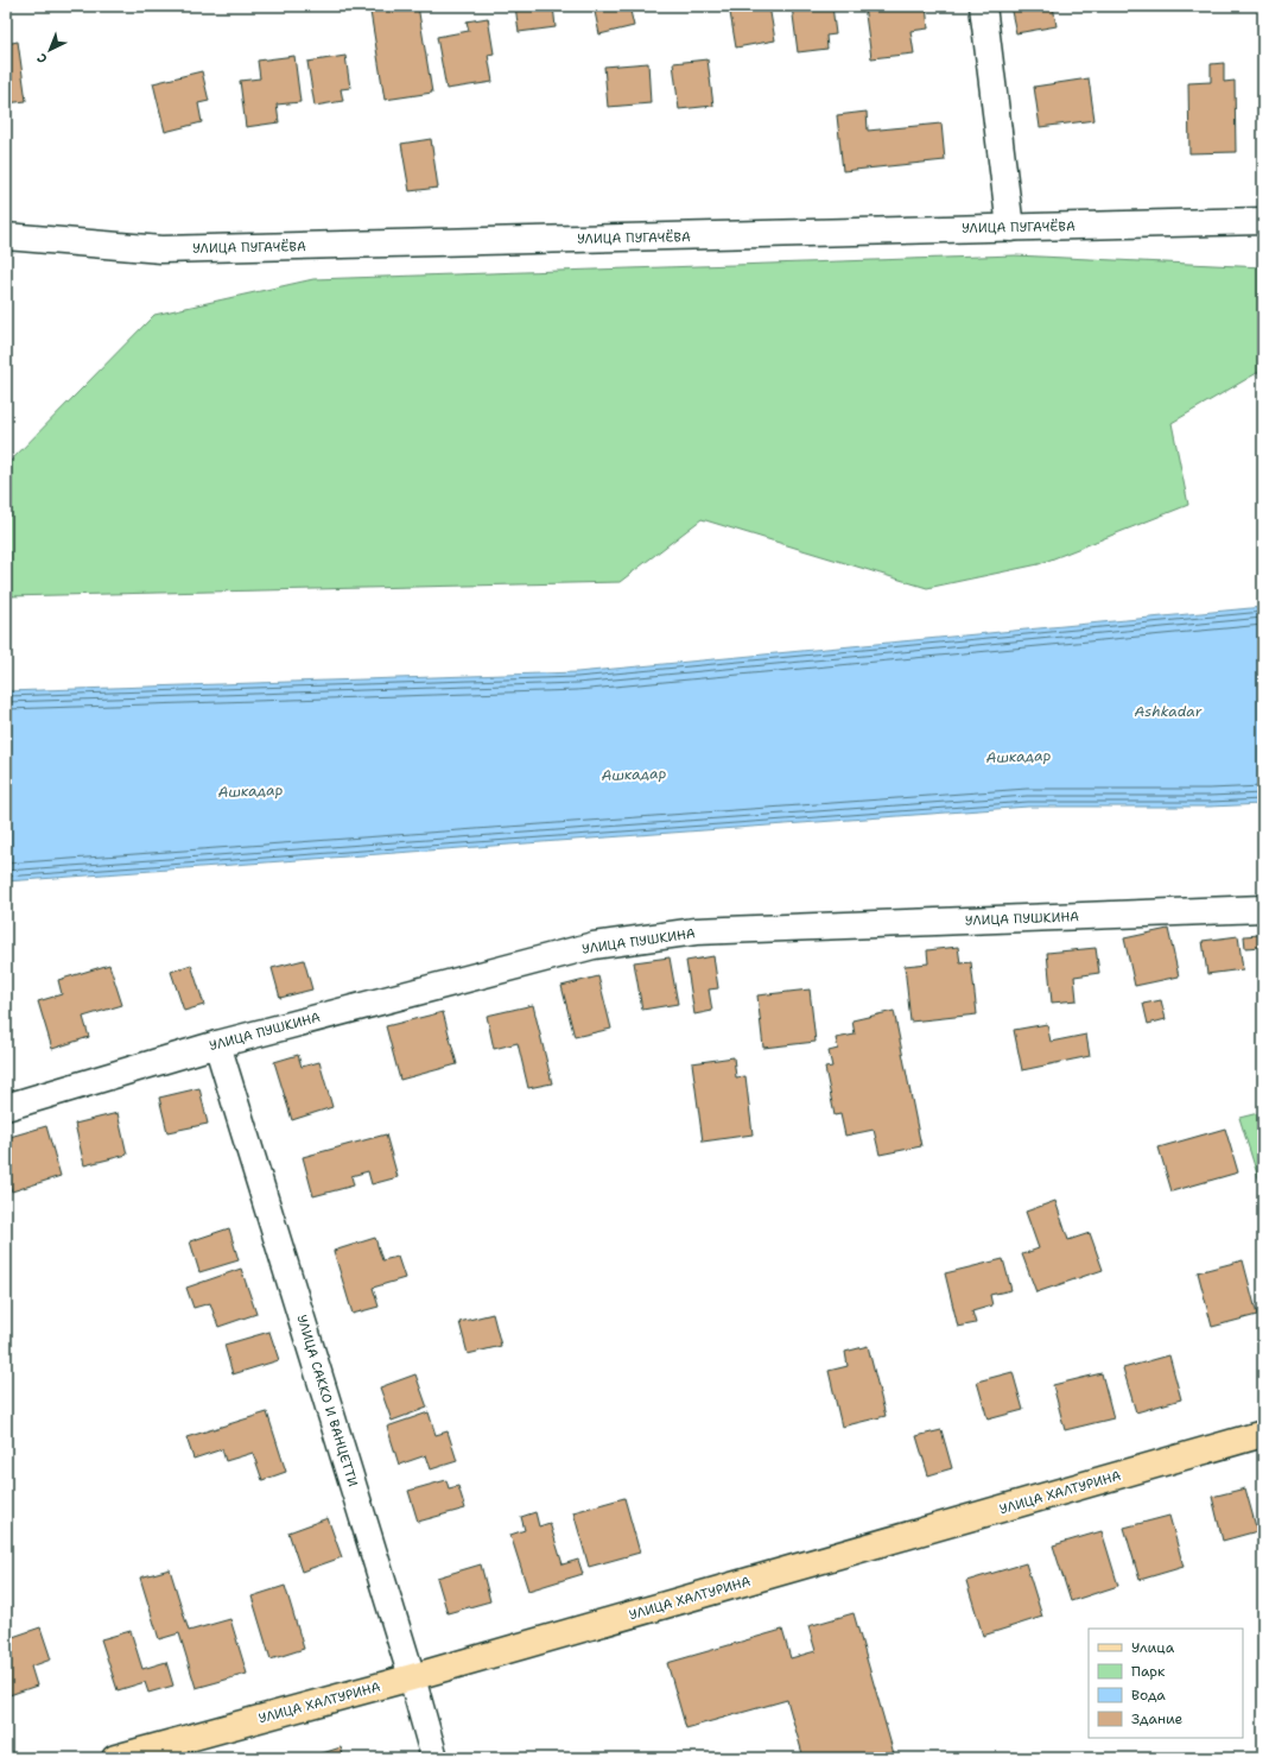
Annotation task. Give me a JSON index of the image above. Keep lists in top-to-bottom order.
{
  "streets": {
    "main road": ["УЛИЦА ХАЛТУРИНА"],
    "street": ["УЛИЦА ПУГАЧЁВА", "УЛИЦА ПУШКИНА", "УЛИЦА САККО И ВАНЦЕТТИ"]
  },
  "crossings": [
    ["УЛИЦА ПУШКИНА", "УЛИЦА САККО И ВАНЦЕТТИ"],
    ["УЛИЦА САККО И ВАНЦЕТТИ", "УЛИЦА ХАЛТУРИНА"]
  ],
  "water": ["Ashkadar", "Ашкадар"],
  "legend": [
    "Улица",
    "Парк",
    "Вода",
    "Здание"
  ],
  "north": "bottom left"
}
